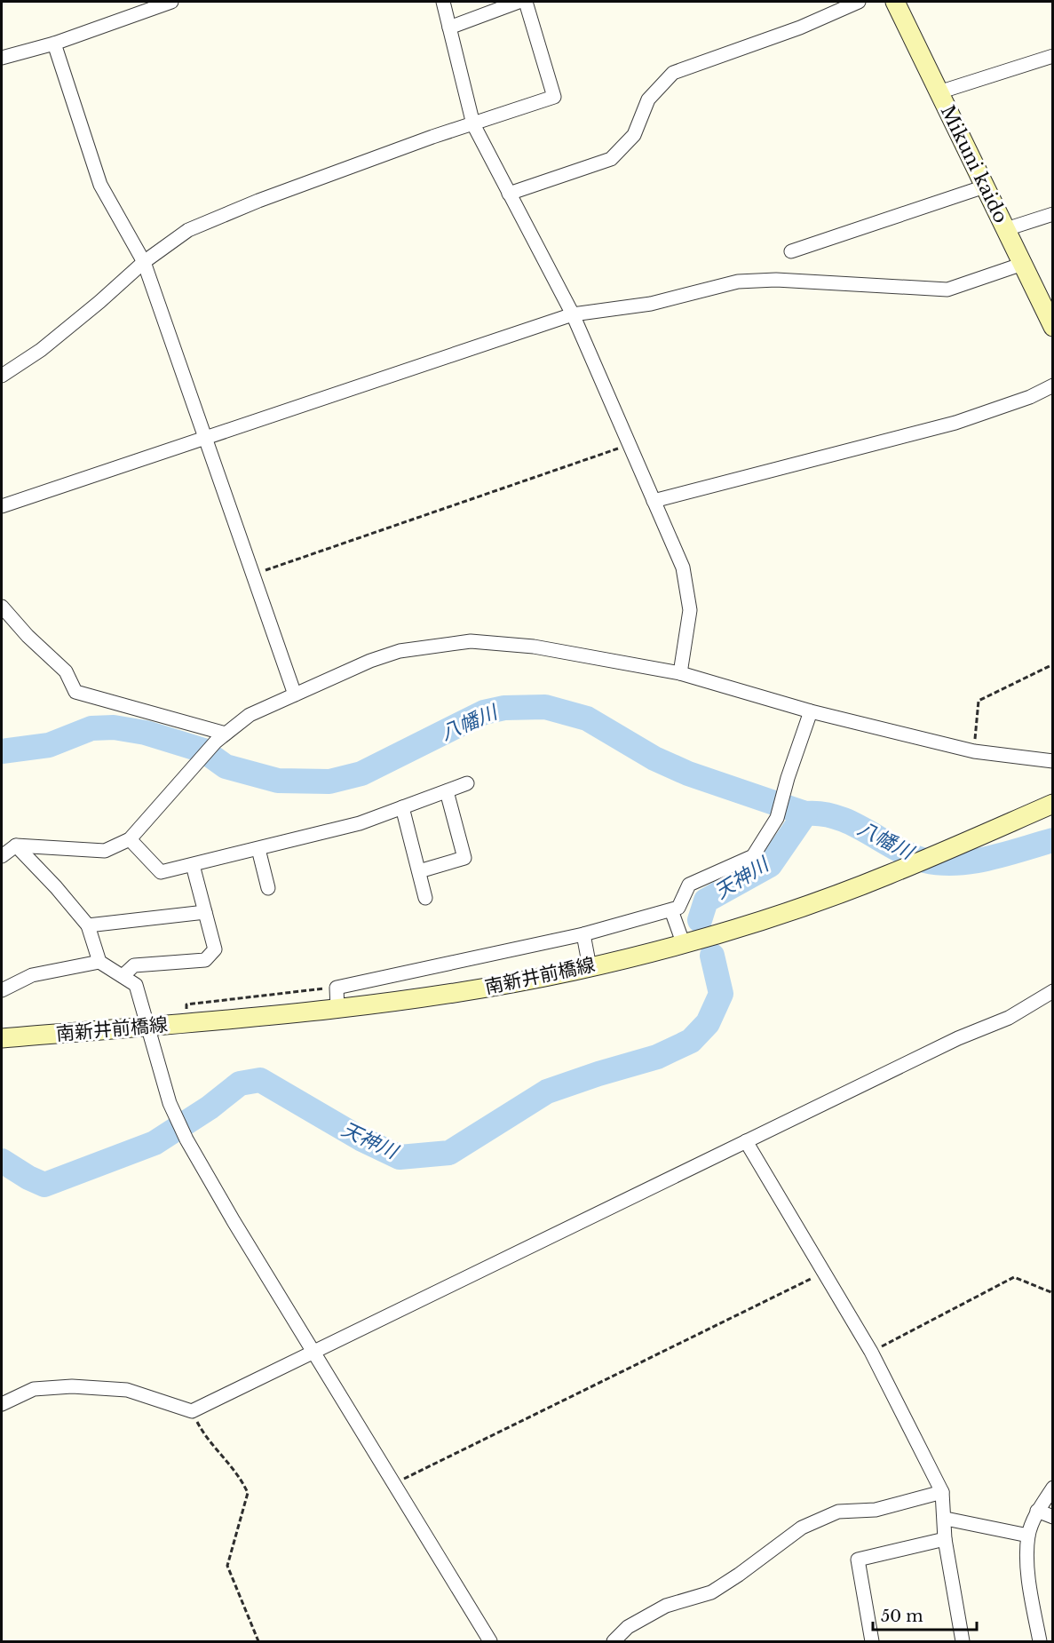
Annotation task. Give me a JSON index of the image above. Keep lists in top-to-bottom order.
{
  "streets": {
    "main road": ["Mikuni kaido", "南新井前橋線"]
  },
  "water": ["八幡川", "天神川"],
  "scale_bar": "50 m"
}
